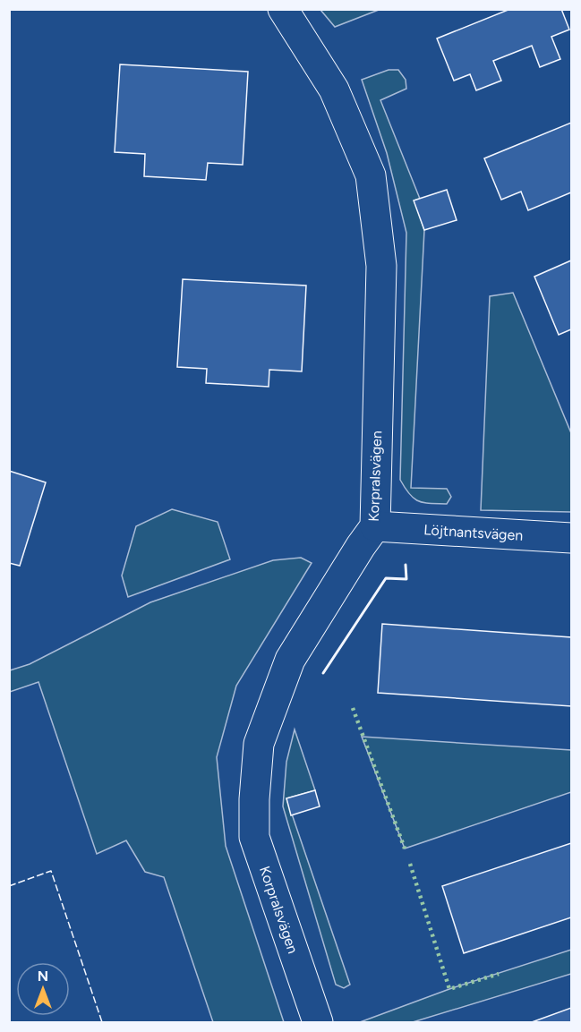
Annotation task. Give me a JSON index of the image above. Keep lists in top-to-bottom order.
{
  "streets": {
    "street": ["Korpralsvägen", "Löjtnantsvägen"]
  },
  "crossings": [
    ["Korpralsvägen", "Löjtnantsvägen"]
  ],
  "north": "top"
}
